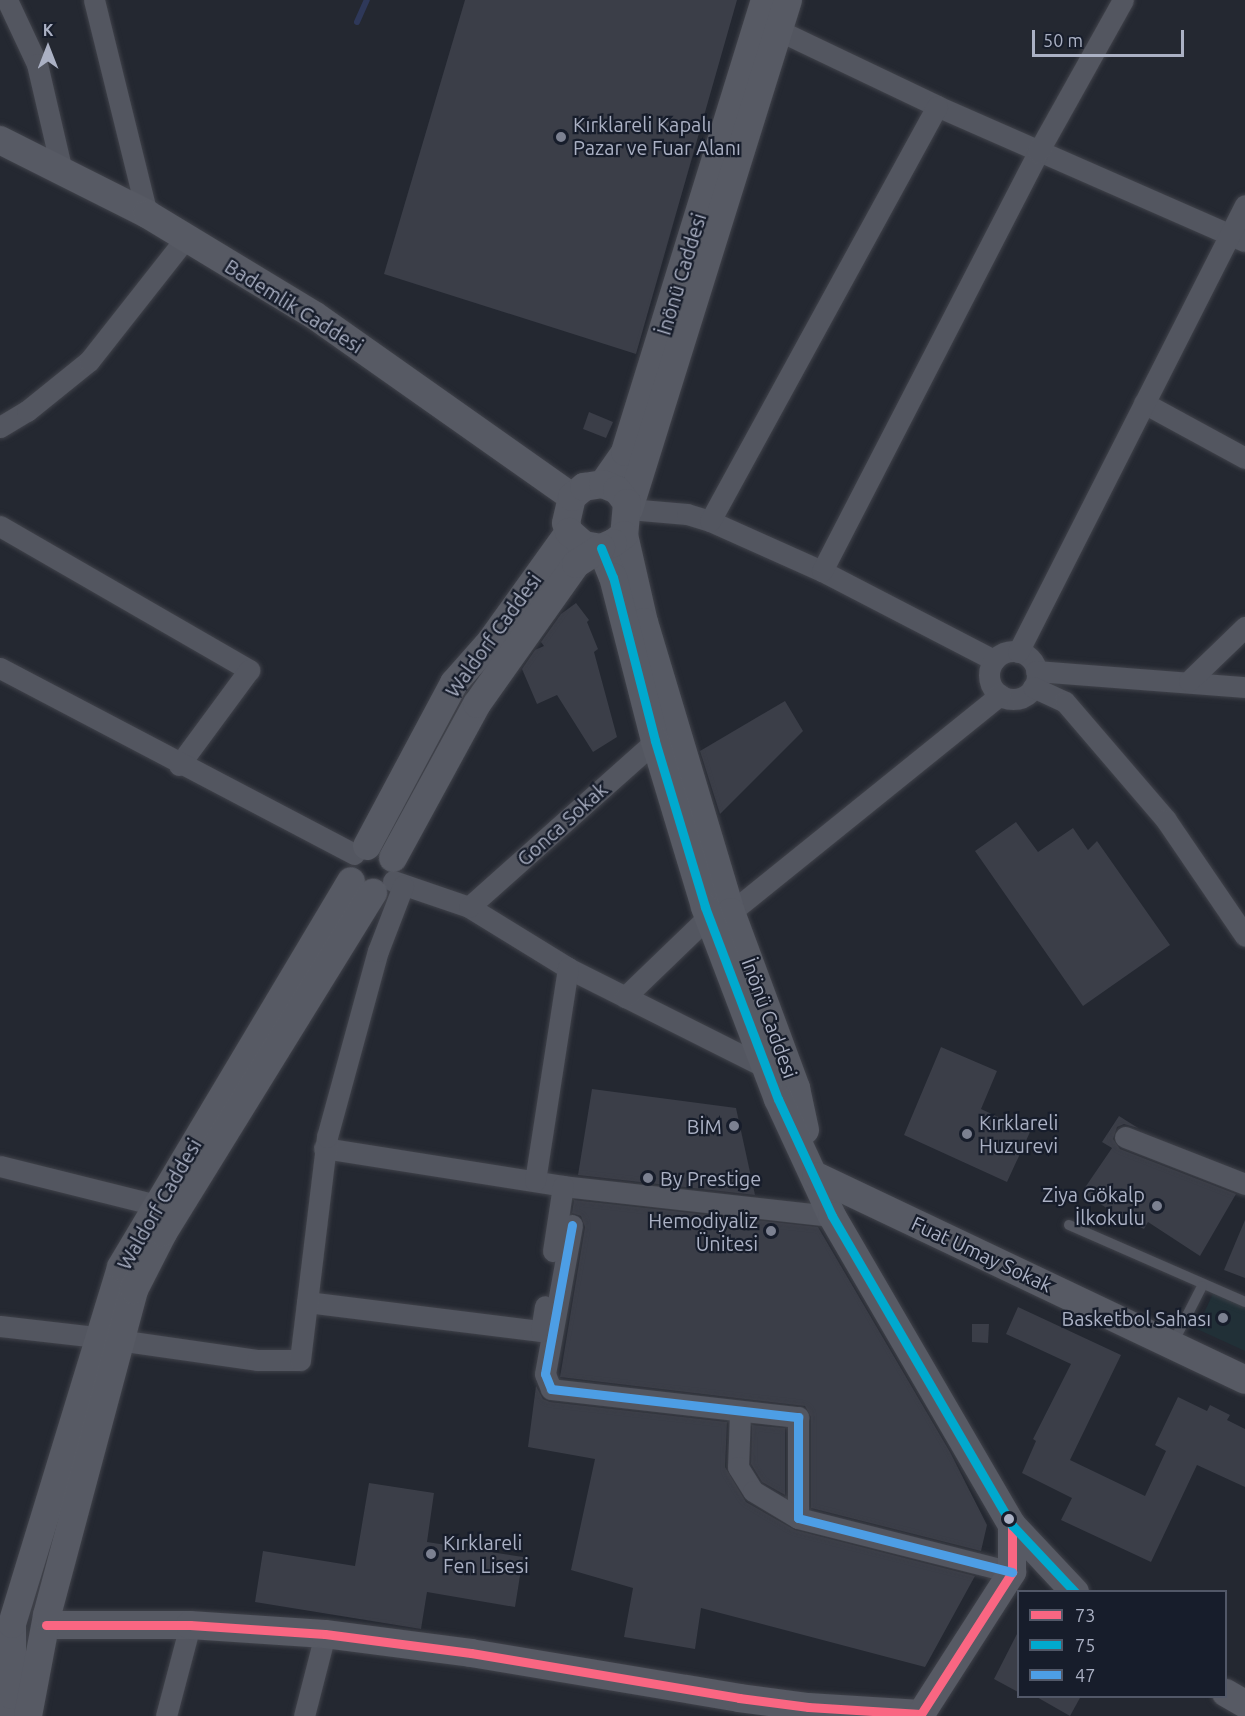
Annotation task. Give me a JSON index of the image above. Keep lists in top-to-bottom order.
{
  "streets": {
    "main road": [
      "İnönü Caddesi",
      "Bademlik Caddesi",
      "Waldorf Caddesi",
      "Fuat Umay Sokak"
    ],
    "street": ["Gonca Sokak"]
  },
  "crossings": [
    ["İnönü Caddesi", "Bademlik Caddesi"],
    ["İnönü Caddesi", "Waldorf Caddesi"],
    ["İnönü Caddesi", "Gonca Sokak"],
    ["İnönü Caddesi", "Fuat Umay Sokak"],
    ["Bademlik Caddesi", "Waldorf Caddesi"]
  ],
  "places": [
    "Kırklareli Kapalı Pazar ve Fuar Alanı",
    "BİM",
    "Kırklareli Huzurevi",
    "By Prestige",
    "Ziya Gökalp İlkokulu",
    "Hemodiyaliz Ünitesi",
    "Basketbol Sahası",
    "Kırklareli Fen Lisesi"
  ],
  "lines": ["transit line 75", "transit line 47", "transit line 73"],
  "legend": ["73", "75", "47"],
  "scale_bar": "50 m",
  "north": "top"
}
